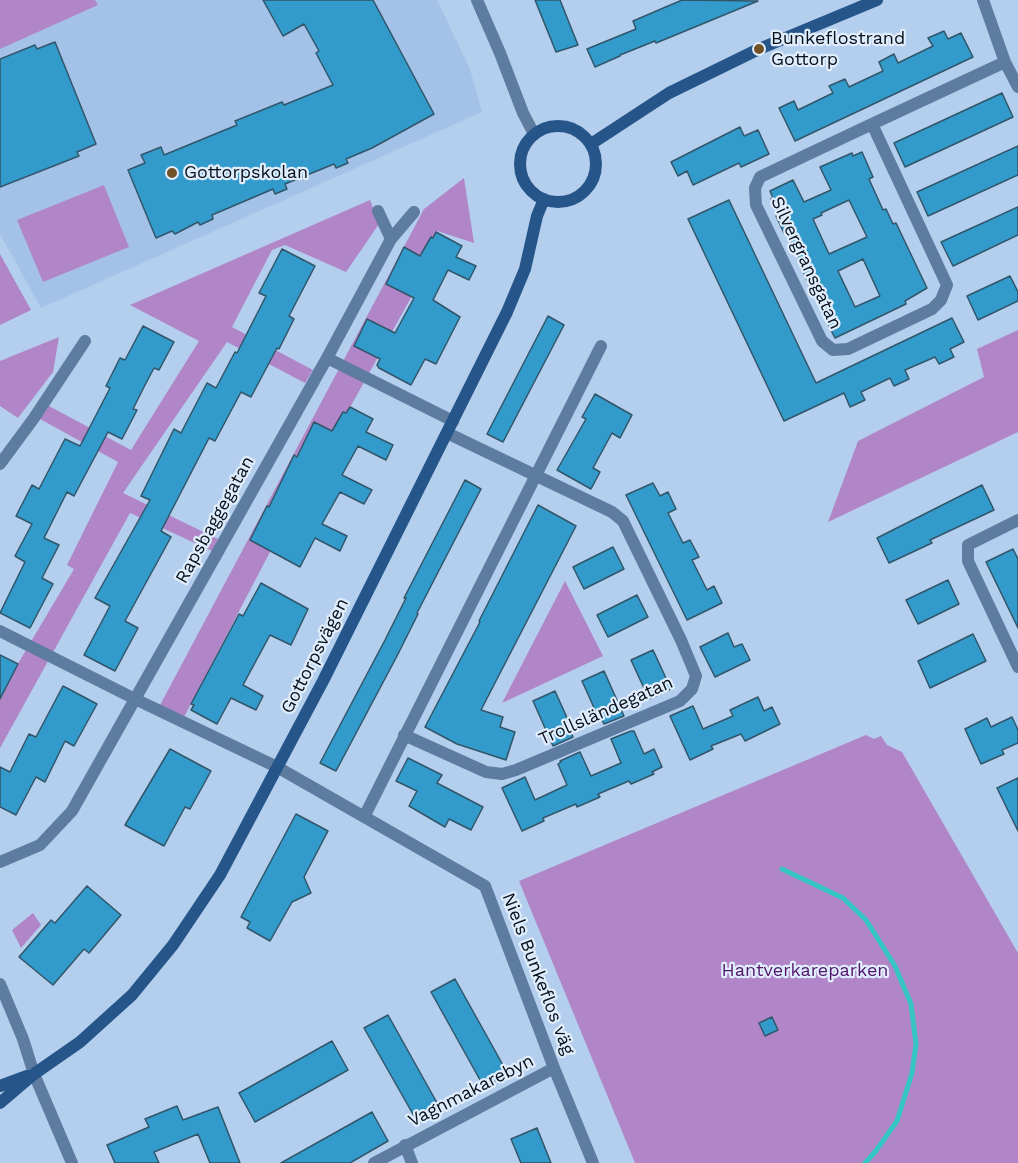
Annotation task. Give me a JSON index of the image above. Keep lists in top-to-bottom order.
{
  "streets": {
    "street": [
      "Silvergransgatan",
      "Rapsbaggegatan",
      "Gottorpsvägen",
      "Trollsländegatan",
      "Niels Bunkeflos väg",
      "Vagnmakarebyn"
    ]
  },
  "crossings": [
    ["Gottorpsvägen", "Trollsländegatan"],
    ["Gottorpsvägen", "Niels Bunkeflos väg"],
    ["Niels Bunkeflos väg", "Vagnmakarebyn"]
  ],
  "parks": ["Hantverkareparken"],
  "places": ["Bunkeflostrand Gottorp", "Gottorpskolan"]
}
